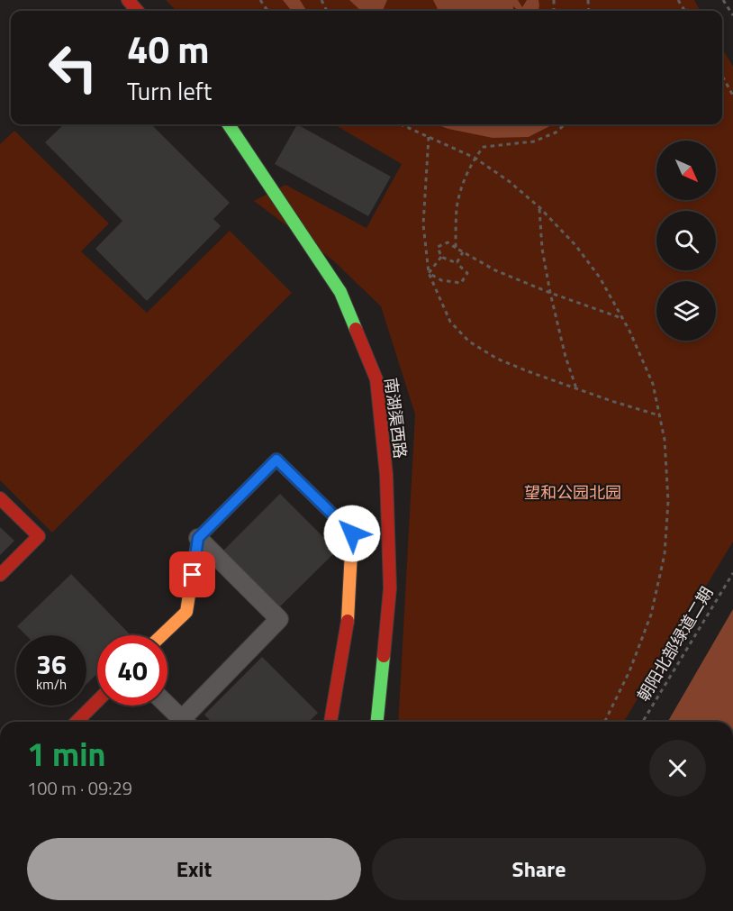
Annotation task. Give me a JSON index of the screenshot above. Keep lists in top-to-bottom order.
{
  "streets": {
    "street": ["南湖渠西路"],
    "path": ["朝阳北部绿道二期"]
  },
  "parks": ["望和公园北园"],
  "north": "bottom right",
  "page": {
    "turn": ["40 m", "Turn left"],
    "speed": "36 km/h",
    "limit": "40",
    "heading": ["1 min", "100 m · 09:29"],
    "buttons": ["Exit", "Share"]
  }
}
